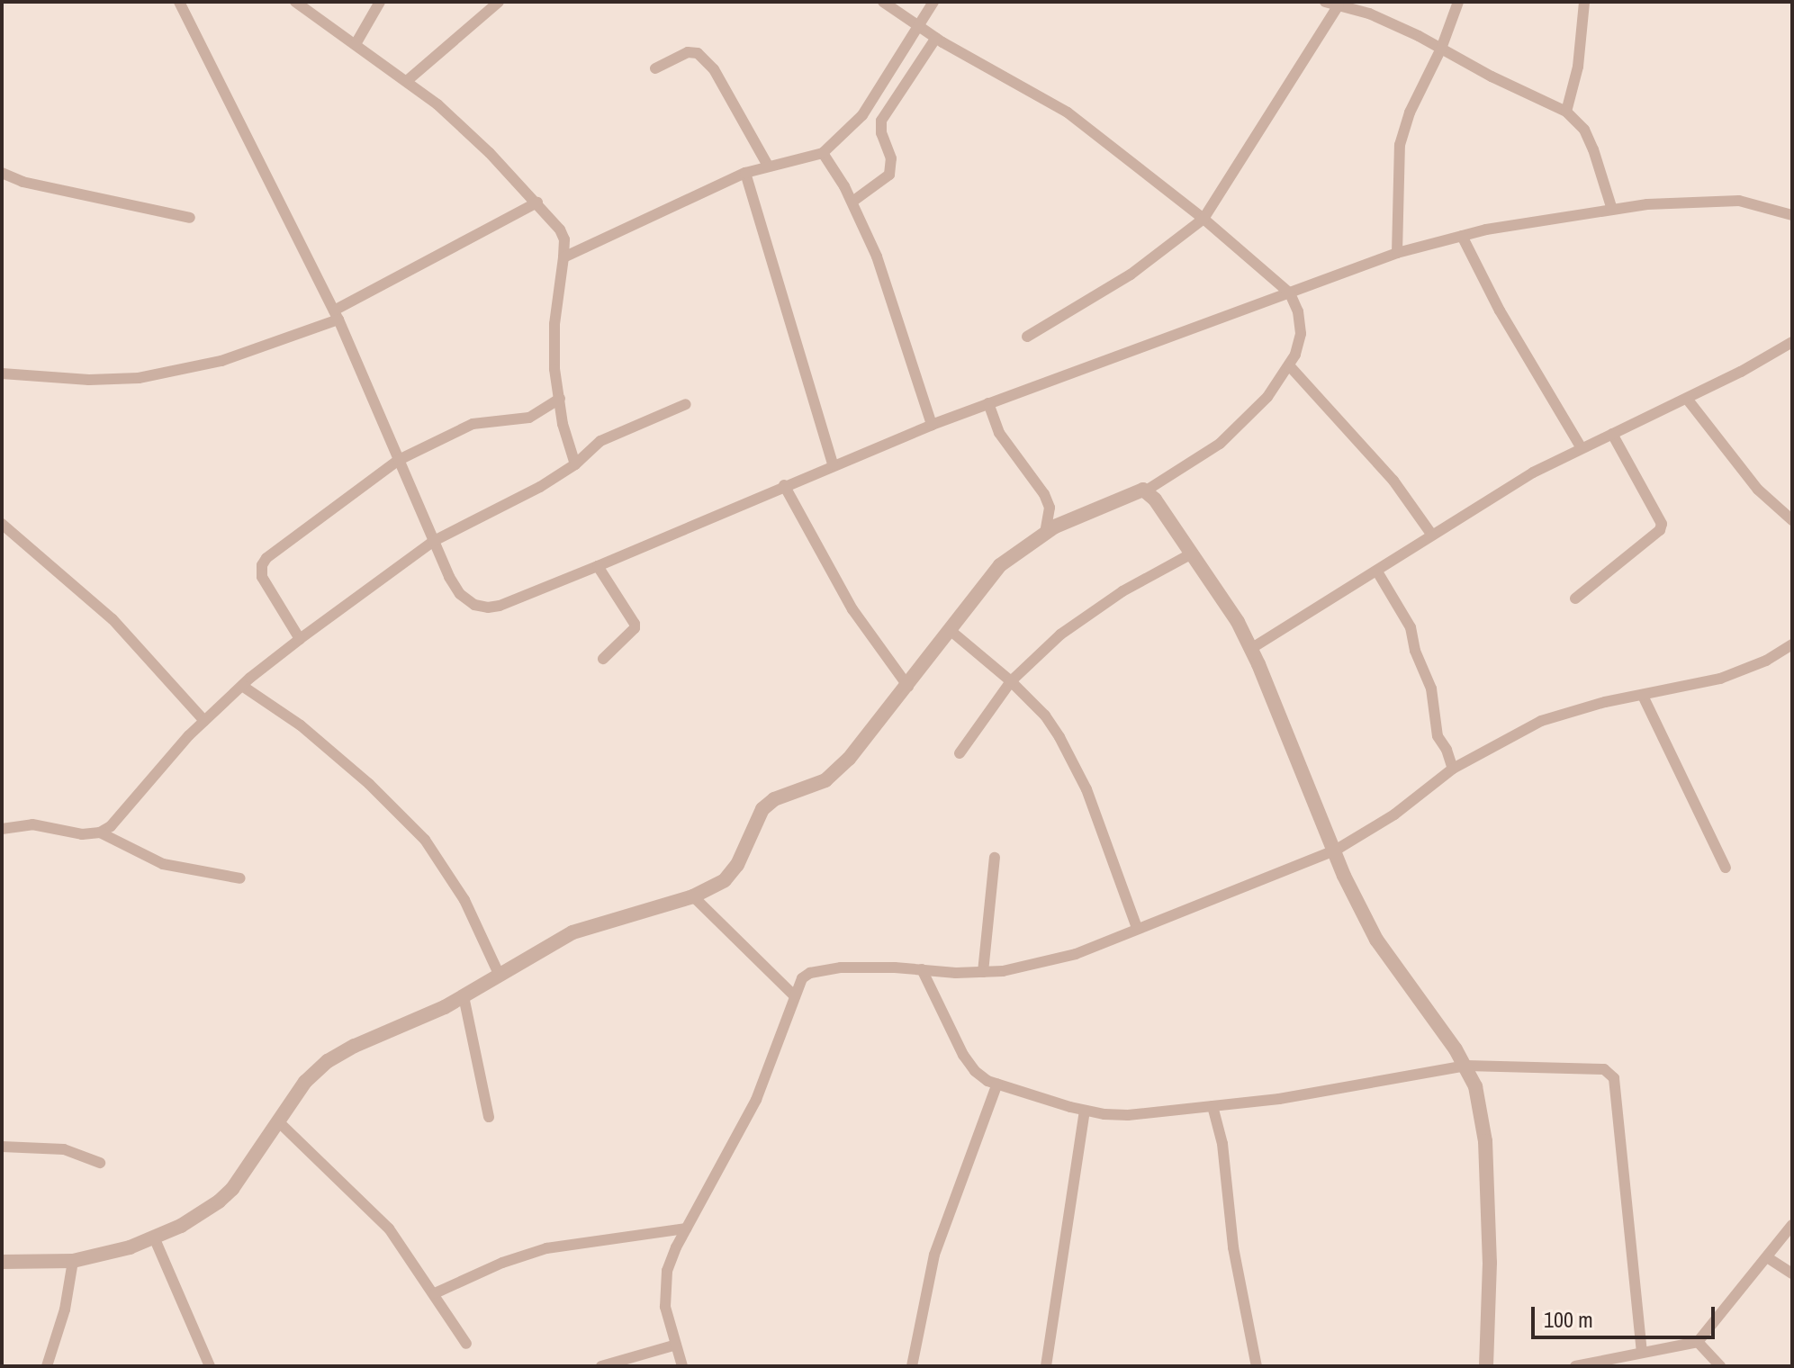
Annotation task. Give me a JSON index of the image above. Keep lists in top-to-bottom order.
{
  "scale_bar": "100 m"
}
